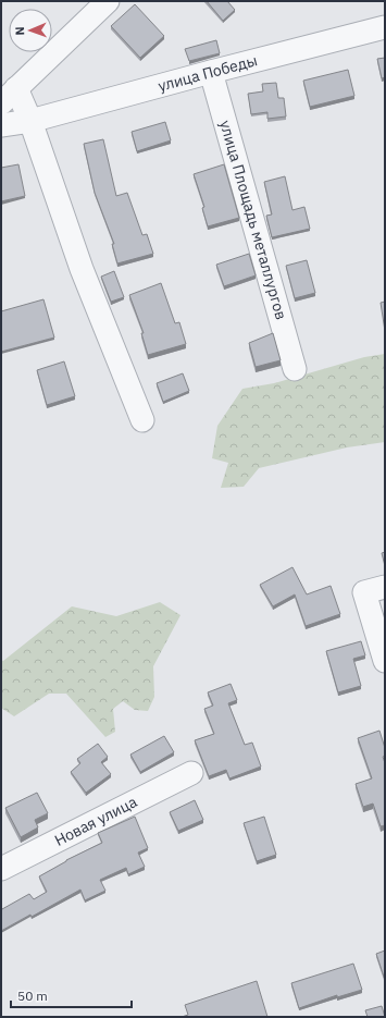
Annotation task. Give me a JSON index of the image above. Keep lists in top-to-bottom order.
{
  "streets": {
    "street": ["улица Победы", "улица Площадь металлургов", "Новая улица"]
  },
  "crossings": [
    ["улица Победы", "улица Площадь металлургов"]
  ],
  "scale_bar": "50 m",
  "north": "left"
}
